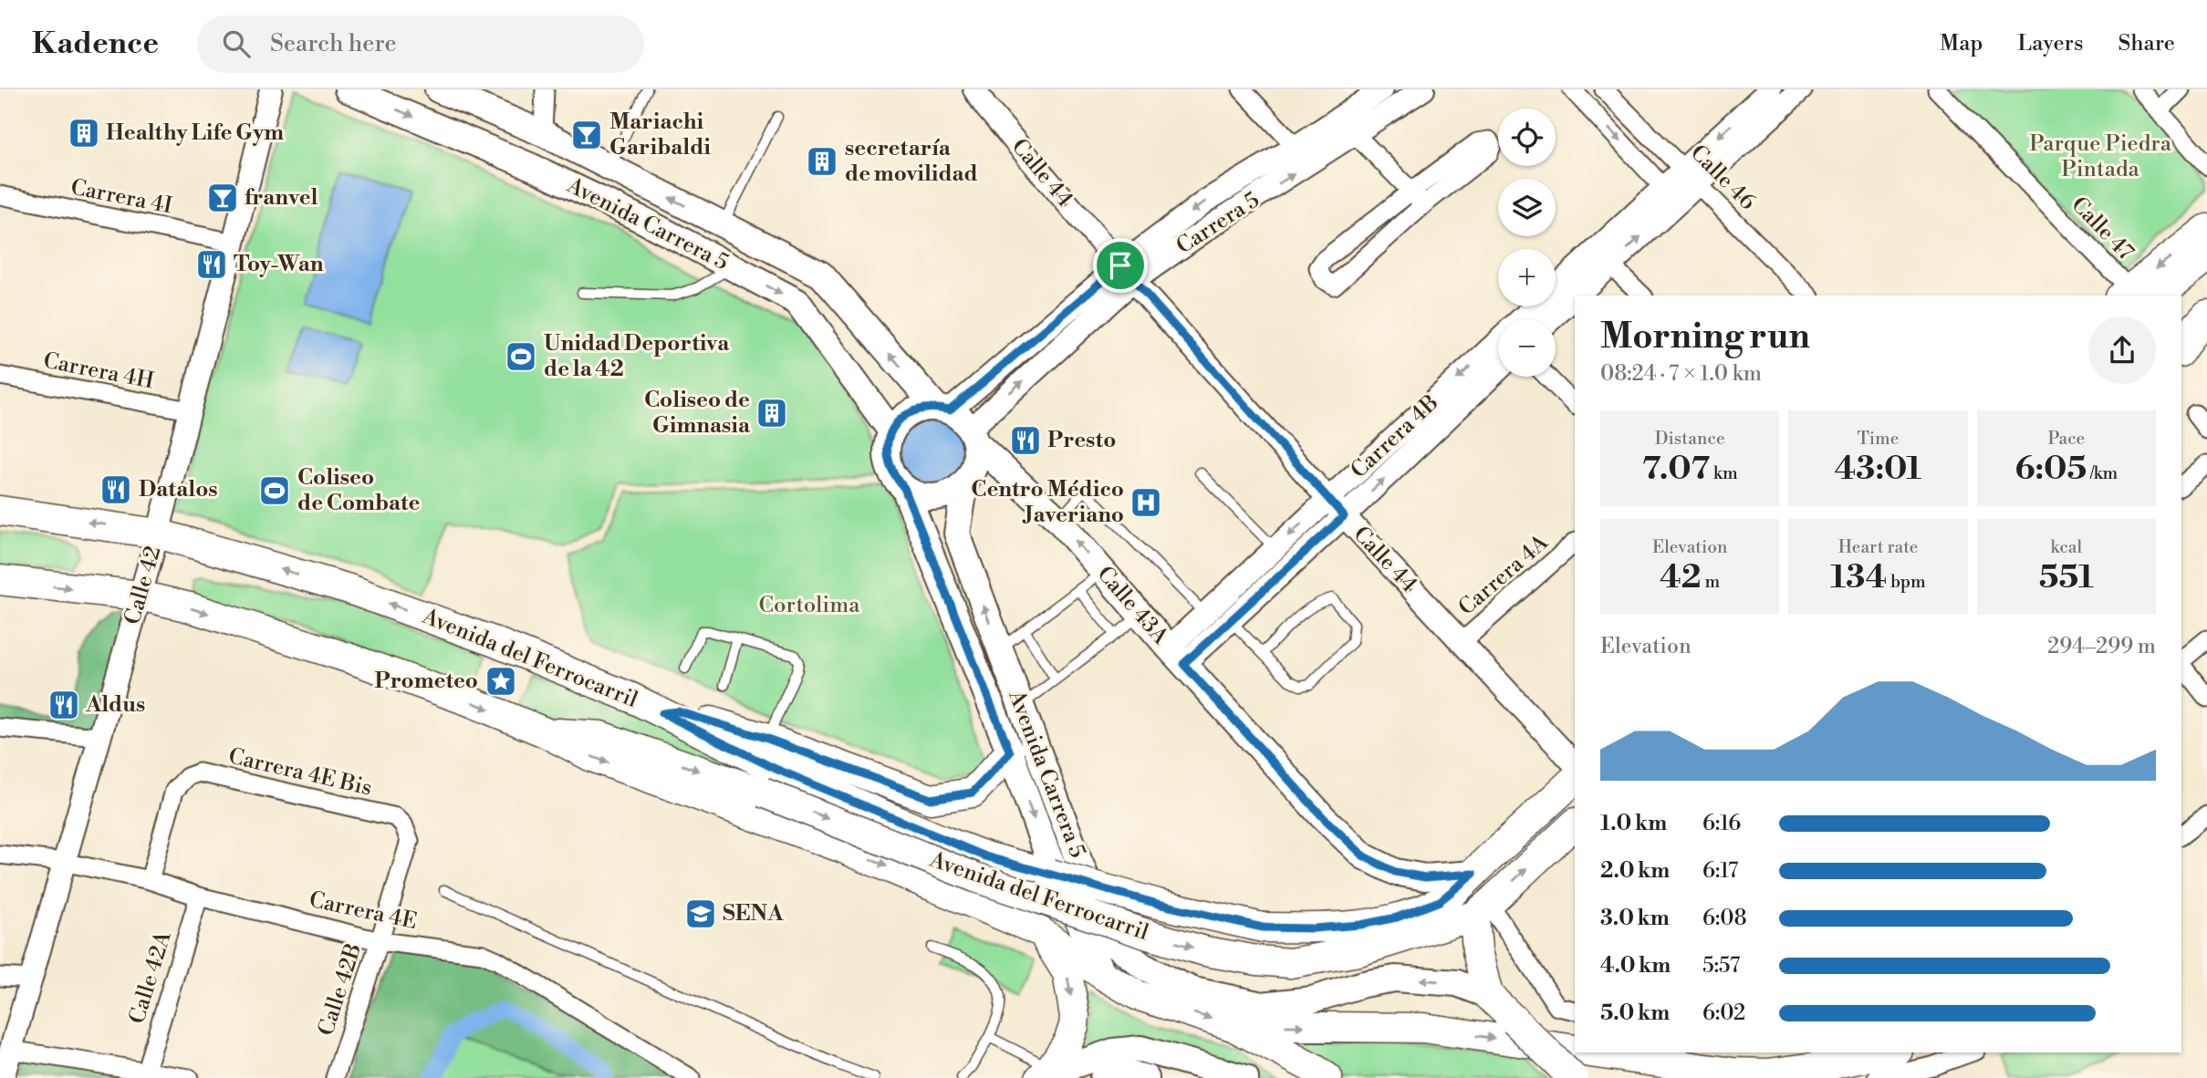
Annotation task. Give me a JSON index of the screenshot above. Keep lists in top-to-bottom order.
{
  "streets": {
    "main road": ["Avenida Carrera 5", "Calle 43A", "Avenida del Ferrocarril"],
    "street": [
      "Calle 44",
      "Calle 46",
      "Carrera 4I",
      "Carrera 5",
      "Calle 47",
      "Carrera 4H",
      "Carrera 4B",
      "Carrera 4A",
      "Calle 42",
      "Carrera 4E Bis",
      "Carrera 4E",
      "Calle 42A",
      "Calle 42B"
    ]
  },
  "crossings": [
    ["Calle 44", "Carrera 5"],
    ["Calle 44", "Carrera 4B"],
    ["Calle 44", "Carrera 4A"],
    ["Calle 46", "Carrera 4B"],
    ["Carrera 4I", "Calle 42"],
    ["Carrera 5", "Avenida Carrera 5"],
    ["Carrera 5", "Calle 43A"],
    ["Avenida Carrera 5", "Calle 43A"],
    ["Carrera 4H", "Calle 42"],
    ["Carrera 4B", "Calle 43A"],
    ["Calle 42", "Avenida del Ferrocarril"],
    ["Calle 42", "Carrera 4E"],
    ["Calle 43A", "Avenida del Ferrocarril"],
    ["Carrera 4E Bis", "Carrera 4E"],
    ["Carrera 4E Bis", "Calle 42B"],
    ["Carrera 4E", "Calle 42A"],
    ["Carrera 4E", "Calle 42B"]
  ],
  "parks": ["Parque Piedra Pintada", "Cortolima"],
  "places": {
    "building": ["Healthy Life Gym", "secretaría de movilidad", "Coliseo de Gimnasia"],
    "bar": ["Mariachi Garibaldi", "franvel"],
    "restaurant": [
      "Toy-Wan",
      "Presto",
      "Datalos",
      "Aldus"
    ],
    "sports": ["Unidad Deportiva de la 42", "Coliseo de Combate"],
    "hospital": ["Centro Médico Javeriano"],
    "place": ["Prometeo"],
    "school or university": ["SENA"]
  },
  "page": {
    "header": "Kadence",
    "search": "Search here",
    "nav": ["Map", "Layers", "Share"],
    "map_buttons": ["+", "−"],
    "heading": ["Morning run", "08:24 · 7 × 1.0 km"],
    "stats": [
      ["Distance", "7.07 km"],
      ["Time", "43:01"],
      ["Pace", "6:05 /km"],
      ["Elevation", "42 m"],
      ["Heart rate", "134 bpm"],
      ["kcal", "551"]
    ],
    "chart": ["Elevation", "294–299 m"],
    "list": [
      {
        "name": "1.0 km",
        "note": "6:16"
      },
      {
        "name": "2.0 km",
        "note": "6:17"
      },
      {
        "name": "3.0 km",
        "note": "6:08"
      },
      {
        "name": "4.0 km",
        "note": "5:57"
      },
      {
        "name": "5.0 km",
        "note": "6:02"
      }
    ]
  }
}
